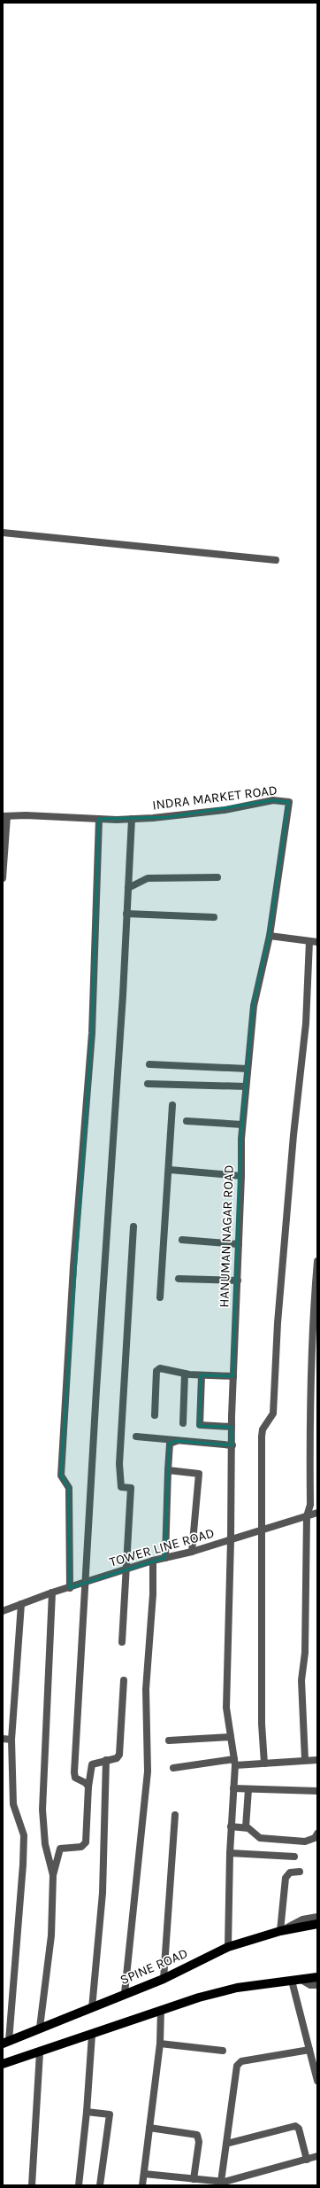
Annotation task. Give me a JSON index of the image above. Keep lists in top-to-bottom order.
{
  "streets": {
    "main road": ["SPINE ROAD"],
    "street": ["INDRA MARKET ROAD", "HANUMAN NAGAR ROAD", "TOWER LINE ROAD"]
  },
  "crossings": [
    ["INDRA MARKET ROAD", "HANUMAN NAGAR ROAD"],
    ["HANUMAN NAGAR ROAD", "TOWER LINE ROAD"],
    ["HANUMAN NAGAR ROAD", "SPINE ROAD"]
  ]
}
